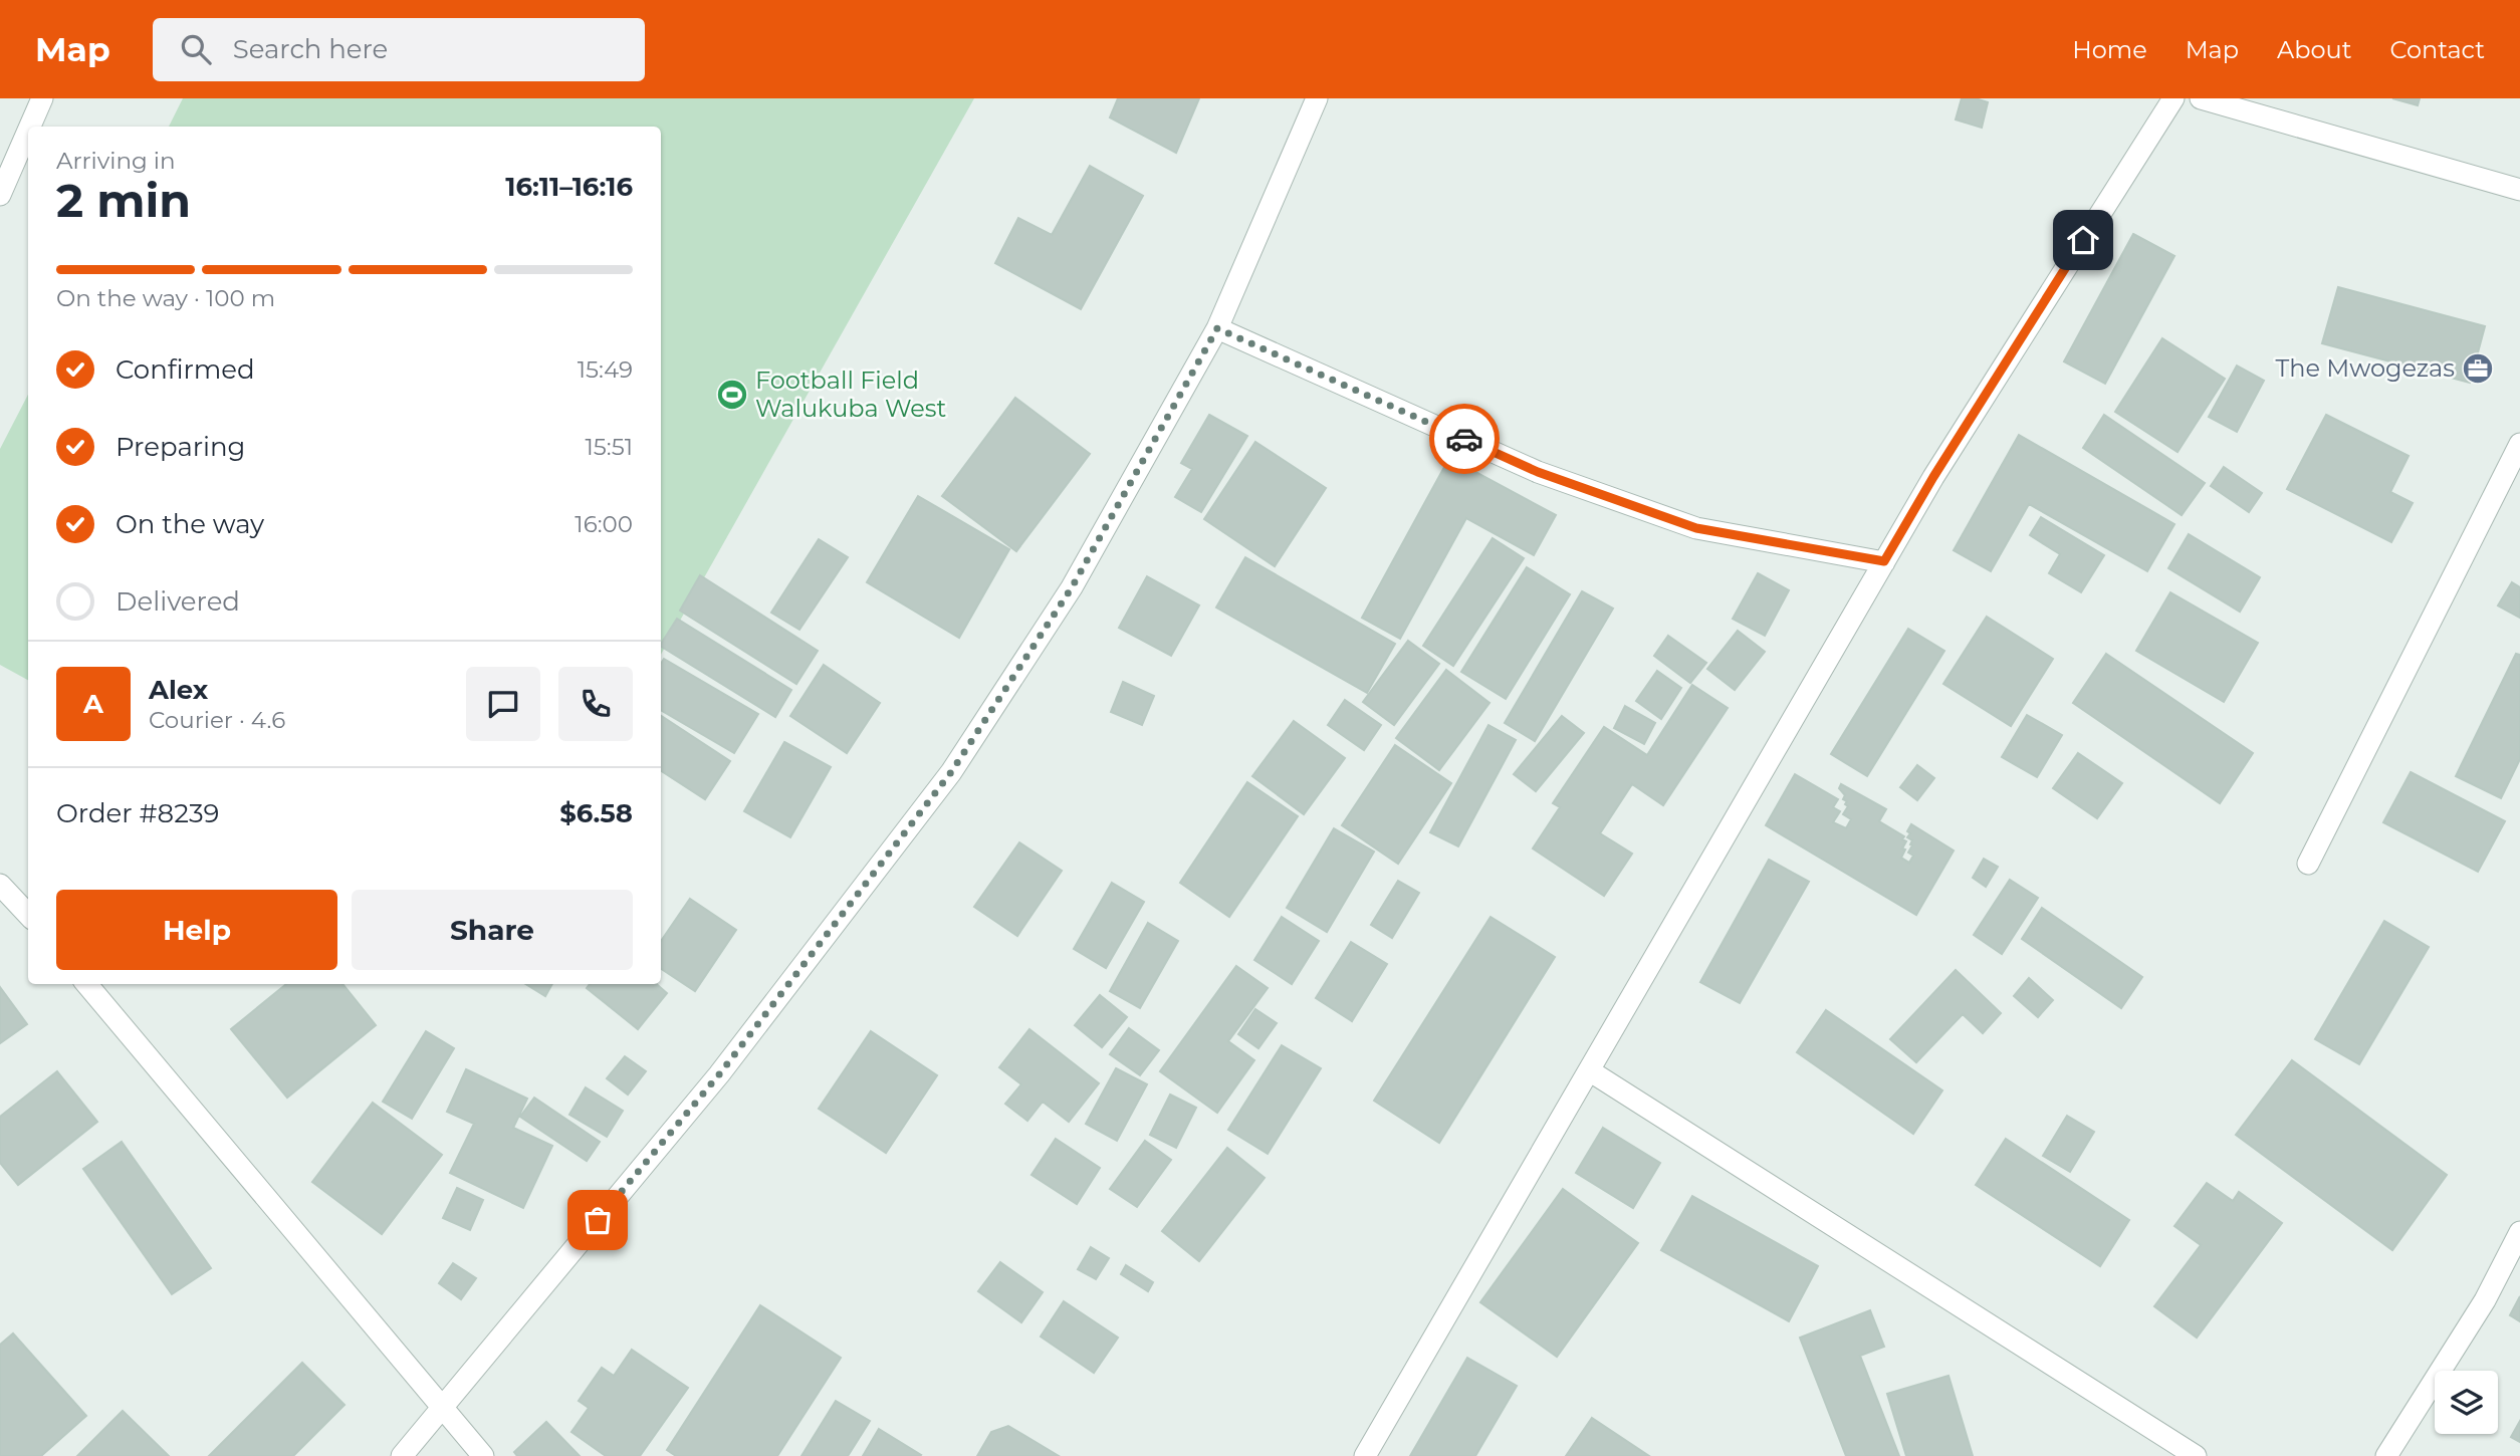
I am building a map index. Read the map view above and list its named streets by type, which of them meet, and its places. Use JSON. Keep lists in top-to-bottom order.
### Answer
{
  "places": {
    "office": ["The Mwogezas"],
    "sports": ["Football Field Walukuba West"]
  },
  "page": {
    "header": "Map",
    "search": "Search here",
    "nav": [
      "Home",
      "Map",
      "About",
      "Contact"
    ],
    "heading": ["2 min", "Arriving in", "16:11–16:16"],
    "panel": [
      "Alex",
      "Courier · 4.6",
      "Order #8239",
      "$6.58"
    ],
    "bar": "On the way · 100 m",
    "list": [
      ["Confirmed", "15:49"],
      ["Preparing", "15:51"],
      ["On the way", "16:00"],
      "Delivered"
    ],
    "round": "A",
    "buttons": ["Help", "Share"]
  }
}
